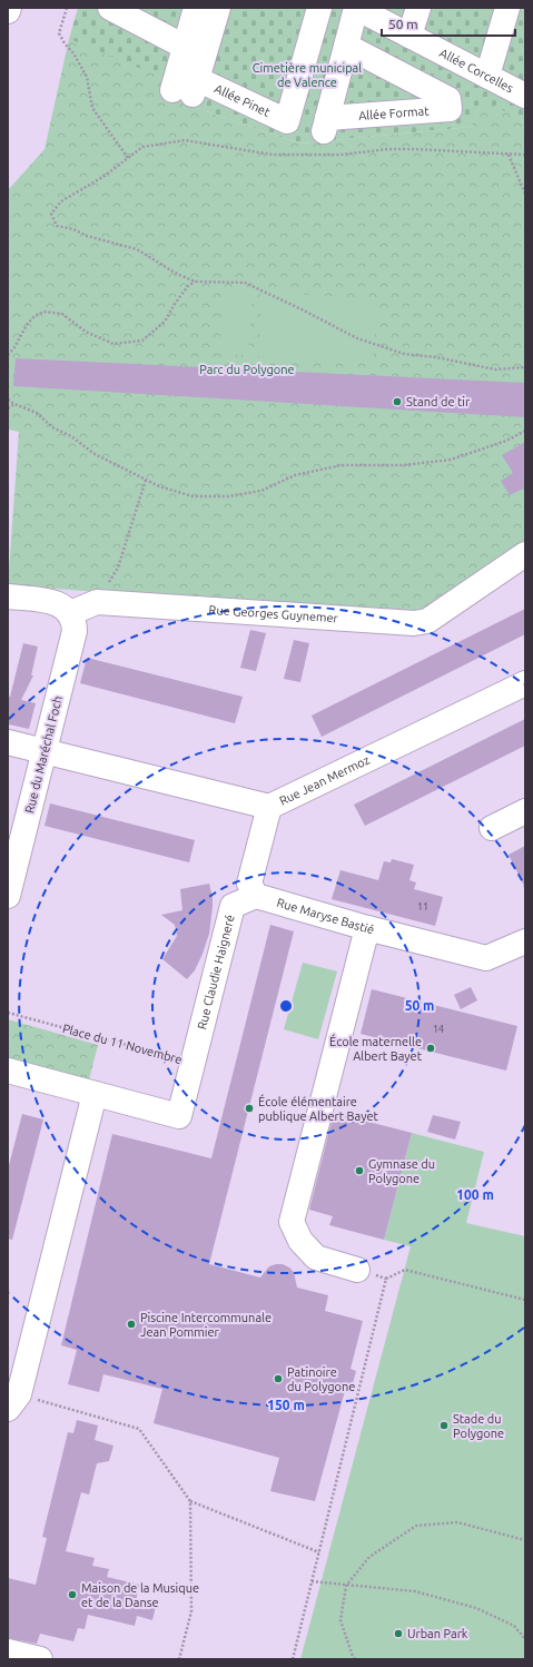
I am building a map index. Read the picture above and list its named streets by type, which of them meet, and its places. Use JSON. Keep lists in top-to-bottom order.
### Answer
{
  "streets": {
    "street": [
      "Allée Corcelles",
      "Allée Pinet",
      "Allée Format",
      "Rue Georges Guynemer",
      "Rue du Maréchal Foch",
      "Rue Jean Mermoz",
      "Rue Maryse Bastié",
      "Rue Claudie Haigneré",
      "Place du 11 Novembre"
    ]
  },
  "crossings": [
    ["Rue Georges Guynemer", "Rue du Maréchal Foch"],
    ["Rue du Maréchal Foch", "Rue Jean Mermoz"],
    ["Rue Maryse Bastié", "Rue Claudie Haigneré"],
    ["Rue Claudie Haigneré", "Place du 11 Novembre"]
  ],
  "parks": ["Cimetière municipal de Valence", "Parc du Polygone"],
  "places": [
    "Stand de tir",
    "École maternelle Albert Bayet",
    "École élémentaire publique Albert Bayet",
    "Gymnase du Polygone",
    "Piscine Intercommunale Jean Pommier",
    "Patinoire du Polygone",
    "Stade du Polygone",
    "Maison de la Musique et de la Danse",
    "Urban Park"
  ],
  "house_numbers": ["11", "14"],
  "scale_bar": "50 m",
  "rings": ["50 m", "100 m", "150 m"]
}
